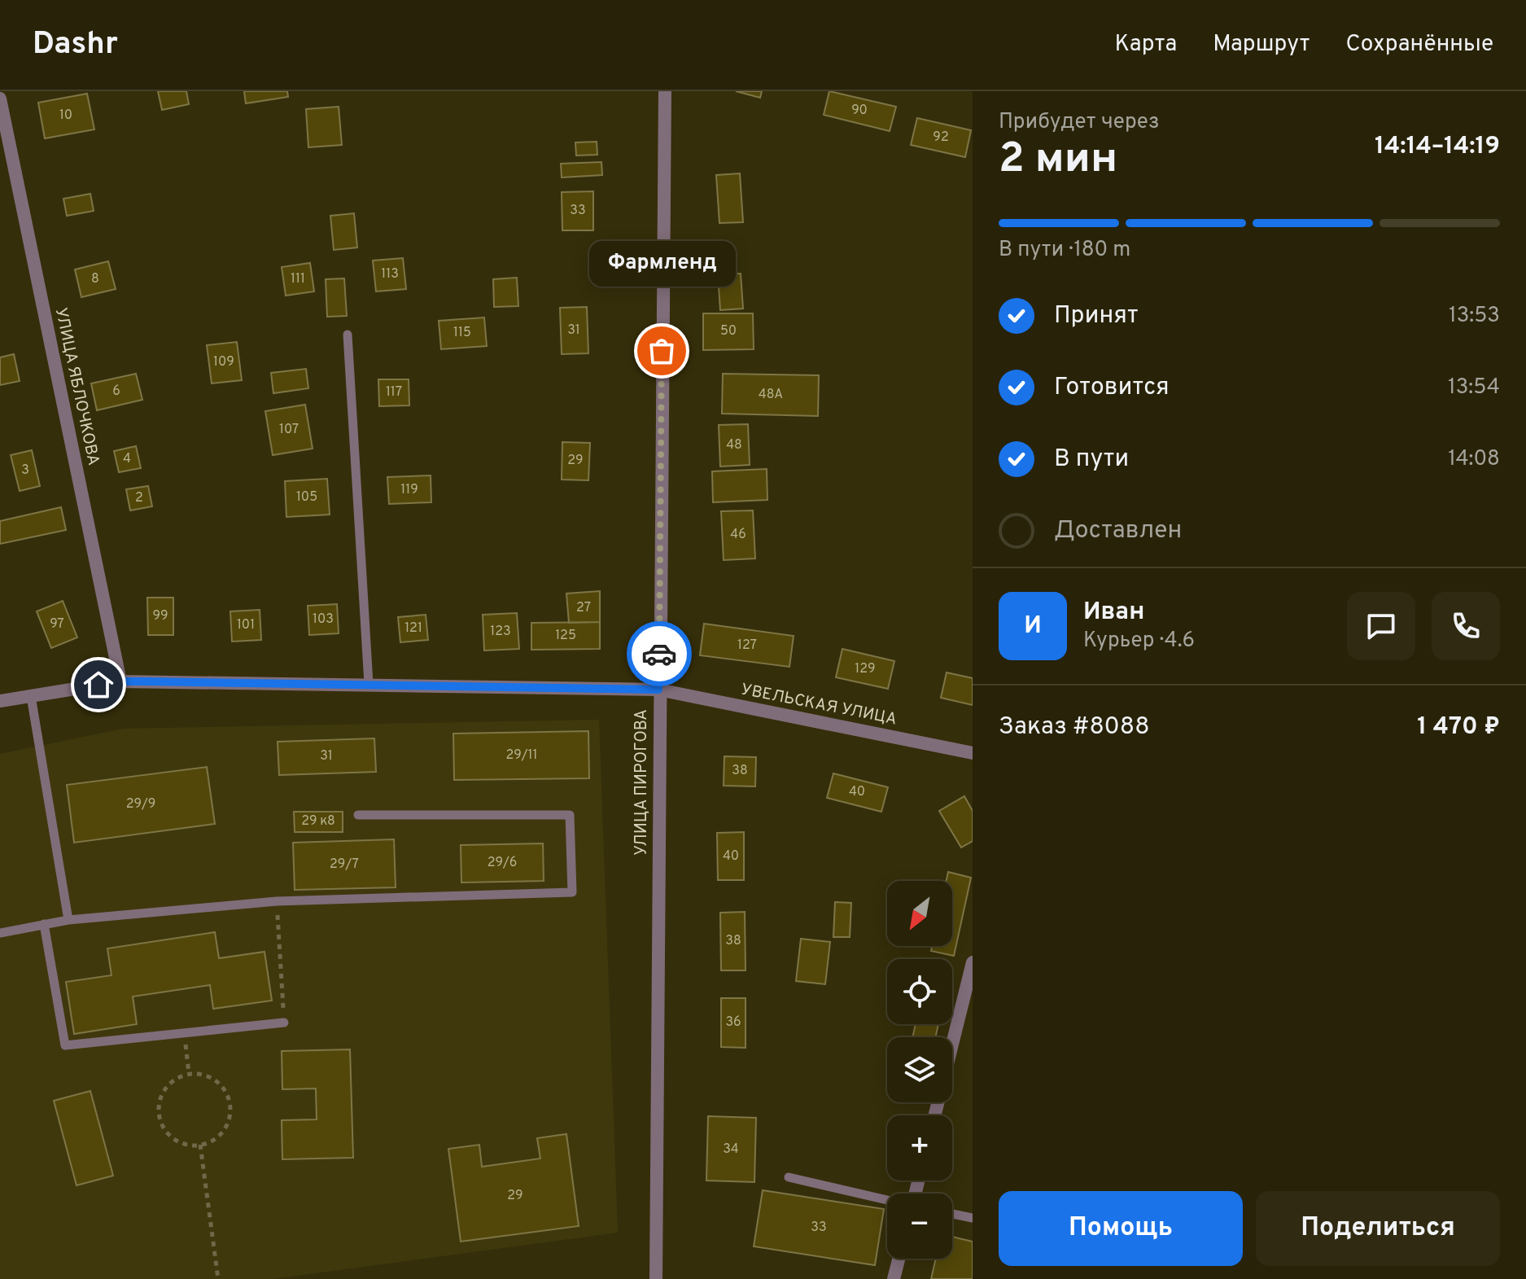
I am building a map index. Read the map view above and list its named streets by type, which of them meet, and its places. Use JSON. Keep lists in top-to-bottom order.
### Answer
{
  "streets": {
    "street": ["УЛИЦА ЯБЛОЧКОВА", "УВЕЛЬСКАЯ УЛИЦА", "УЛИЦА ПИРОГОВА"]
  },
  "crossings": [
    ["УЛИЦА ЯБЛОЧКОВА", "УВЕЛЬСКАЯ УЛИЦА"],
    ["УВЕЛЬСКАЯ УЛИЦА", "УЛИЦА ПИРОГОВА"]
  ],
  "places": ["Фармленд"],
  "house_numbers": [
    "90",
    "10",
    "92",
    "33",
    "113",
    "8",
    "111",
    "31",
    "50",
    "115",
    "109",
    "6",
    "117",
    "48А",
    "107",
    "48",
    "4",
    "29",
    "3",
    "119",
    "105",
    "2",
    "46",
    "27",
    "99",
    "103",
    "97",
    "101",
    "121",
    "123",
    "125",
    "127",
    "129",
    "29/11",
    "31",
    "38",
    "40",
    "29/9",
    "29 к8",
    "40",
    "29/6",
    "29/7",
    "38",
    "36",
    "34",
    "29",
    "33"
  ],
  "north": "bottom left",
  "page": {
    "header": "Dashr",
    "nav": ["Карта", "Маршрут", "Сохранённые"],
    "heading": ["2 мин", "Прибудет через", "14:14–14:19"],
    "panel": [
      "Иван",
      "Курьер · 4.6",
      "Заказ #8088",
      "1 470 ₽"
    ],
    "bar": "В пути · 180 m",
    "bubble": "Фармленд",
    "list": [
      ["Принят", "13:53"],
      ["Готовится", "13:54"],
      ["В пути", "14:08"],
      "Доставлен"
    ],
    "round": "И",
    "map_buttons": ["+", "−"],
    "buttons": ["Помощь", "Поделиться"]
  }
}
